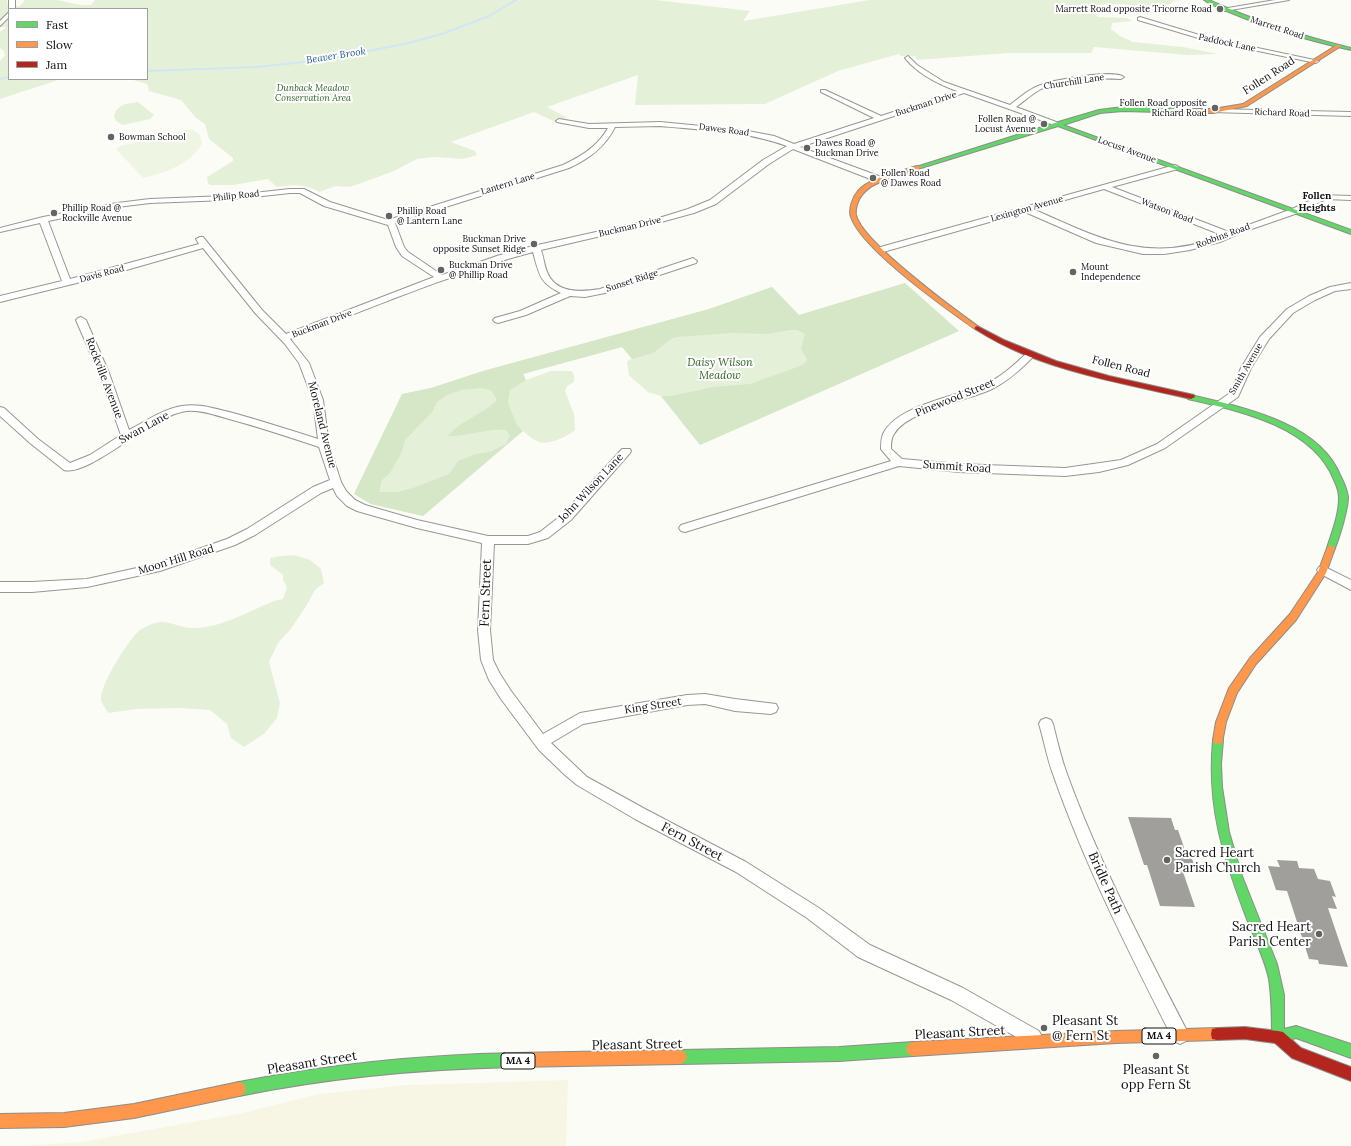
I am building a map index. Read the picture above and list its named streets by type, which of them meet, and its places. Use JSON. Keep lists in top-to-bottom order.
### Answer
{
  "streets": {
    "street": [
      "Marrett Road",
      "Paddock Lane",
      "Follen Road",
      "Churchill Lane",
      "Buckman Drive",
      "Richard Road",
      "Dawes Road",
      "Locust Avenue",
      "Lantern Lane",
      "Philip Road",
      "Lexington Avenue",
      "Watson Road",
      "Robbins Road",
      "Davis Road",
      "Sunset Ridge",
      "Smith Avenue",
      "Rockville Avenue",
      "Pinewood Street",
      "Moreland Avenue",
      "Swan Lane",
      "Summit Road",
      "John Wilson Lane",
      "Moon Hill Road",
      "Fern Street",
      "King Street",
      "Bridle Path",
      "Pleasant Street",
      "MA 4"
    ]
  },
  "crossings": [
    ["Marrett Road", "Follen Road"],
    ["Paddock Lane", "Follen Road"],
    ["Follen Road", "Richard Road"],
    ["Follen Road", "Dawes Road"],
    ["Follen Road", "Locust Avenue"],
    ["Follen Road", "Lexington Avenue"],
    ["Follen Road", "Smith Avenue"],
    ["Follen Road", "Pinewood Street"],
    ["Follen Road", "Summit Road"],
    ["Follen Road", "Pleasant Street"],
    ["Churchill Lane", "Locust Avenue"],
    ["Buckman Drive", "Dawes Road"],
    ["Buckman Drive", "Locust Avenue"],
    ["Buckman Drive", "Sunset Ridge"],
    ["Buckman Drive", "Moreland Avenue"],
    ["Dawes Road", "Lantern Lane"],
    ["Locust Avenue", "Lexington Avenue"],
    ["Locust Avenue", "Robbins Road"],
    ["Lantern Lane", "Philip Road"],
    ["Lexington Avenue", "Watson Road"],
    ["Lexington Avenue", "Robbins Road"],
    ["Watson Road", "Robbins Road"],
    ["Davis Road", "Moreland Avenue"],
    ["Smith Avenue", "Summit Road"],
    ["Rockville Avenue", "Swan Lane"],
    ["Pinewood Street", "Summit Road"],
    ["Moreland Avenue", "Swan Lane"],
    ["Moreland Avenue", "John Wilson Lane"],
    ["Moreland Avenue", "Moon Hill Road"],
    ["Moreland Avenue", "Fern Street"],
    ["John Wilson Lane", "Fern Street"],
    ["Fern Street", "King Street"],
    ["Fern Street", "Pleasant Street"],
    ["Bridle Path", "Pleasant Street"]
  ],
  "districts": ["Follen Heights"],
  "water": ["Beaver Brook"],
  "parks": ["Dunback Meadow Conservation Area", "Daisy Wilson Meadow"],
  "places": [
    "Marrett Road opposite Tricorne Road",
    "Follen Road opposite Richard Road",
    "Follen Road @ Locust Avenue",
    "Bowman School",
    "Dawes Road @ Buckman Drive",
    "Follen Road @ Dawes Road",
    "Phillip Road @ Rockville Avenue",
    "Phillip Road @ Lantern Lane",
    "Buckman Drive opposite Sunset Ridge",
    "Buckman Drive @ Phillip Road",
    "Mount Independence",
    "Sacred Heart Parish Church",
    "Sacred Heart Parish Center",
    "Pleasant St @ Fern St",
    "Pleasant St opp Fern St"
  ],
  "legend": ["Fast", "Slow", "Jam"]
}
